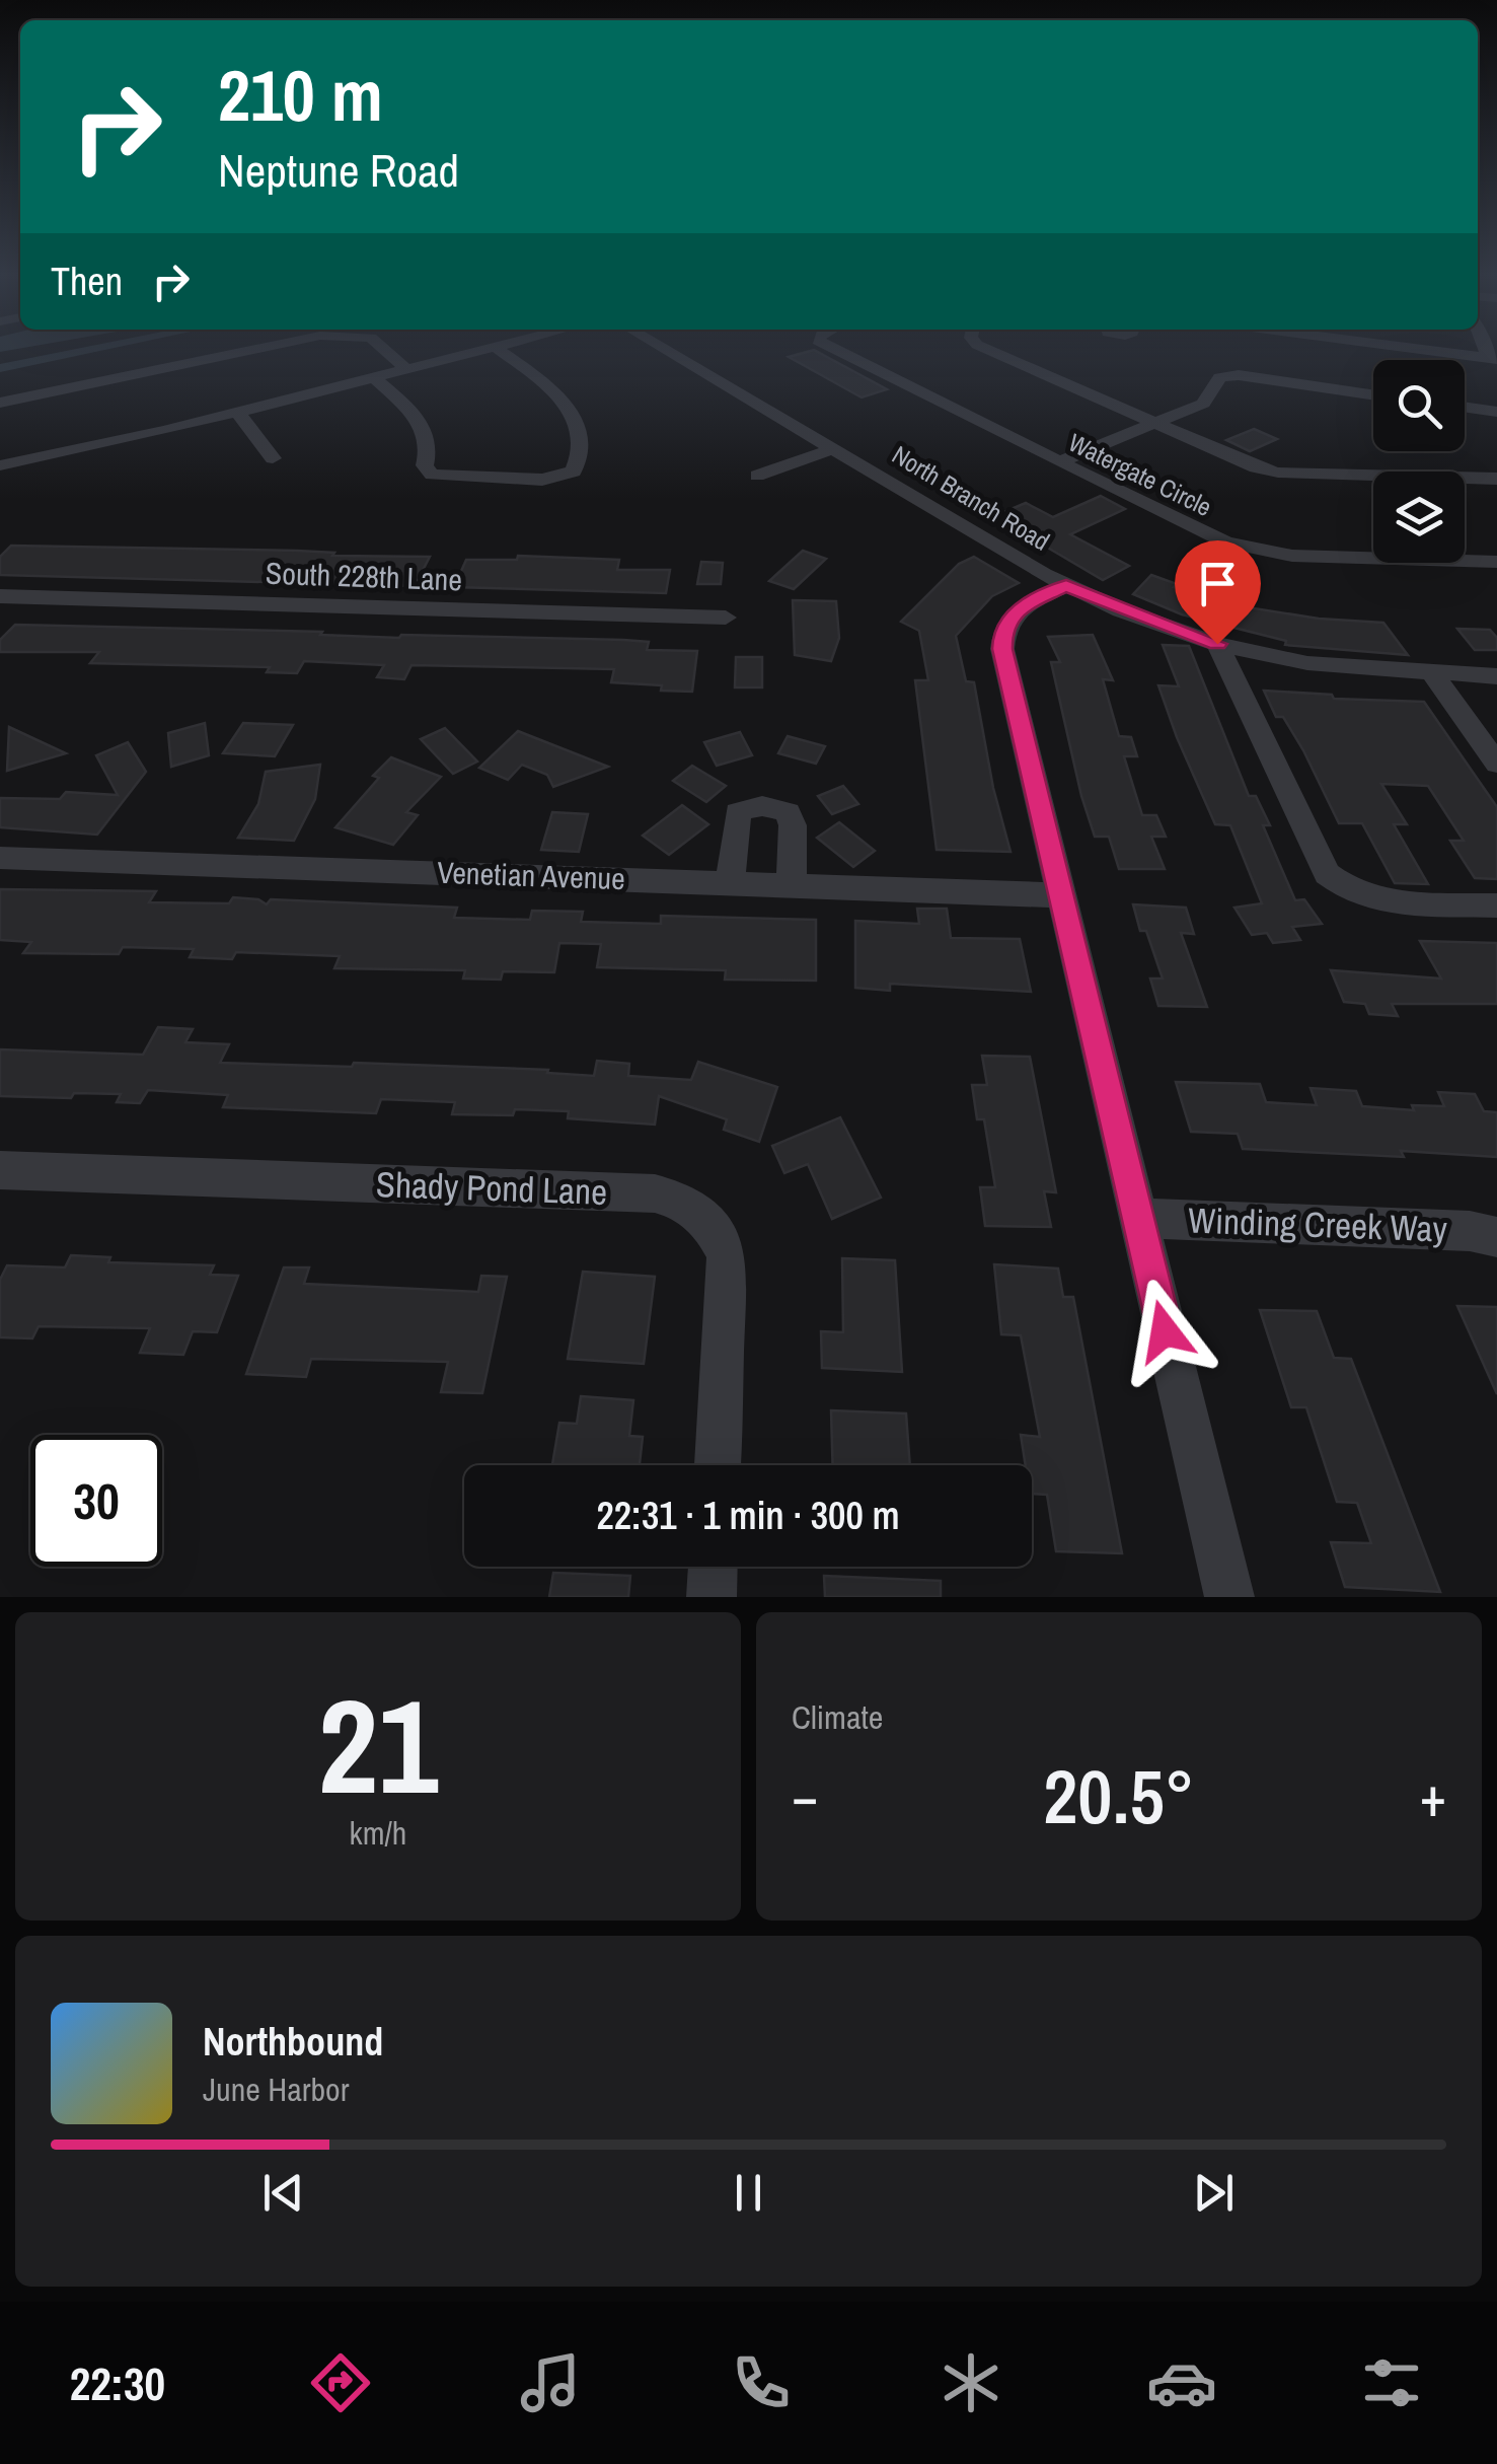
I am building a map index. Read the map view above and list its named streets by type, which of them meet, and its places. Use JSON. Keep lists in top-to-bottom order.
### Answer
{
  "streets": {
    "street": [
      "Watergate Circle",
      "North Branch Road",
      "South 228th Lane",
      "Venetian Avenue",
      "Shady Pond Lane",
      "Winding Creek Way"
    ]
  },
  "page": {
    "turn": ["210 m", "Neptune Road"],
    "then": "Then",
    "limit": "30",
    "trip": "22:31 · 1 min · 300 m",
    "tile": [
      ["21", "km/h"],
      "Climate"
    ],
    "heat": ["−", "20.5°", "+"],
    "song": ["Northbound", "June Harbor"],
    "tabs": "22:30"
  }
}
